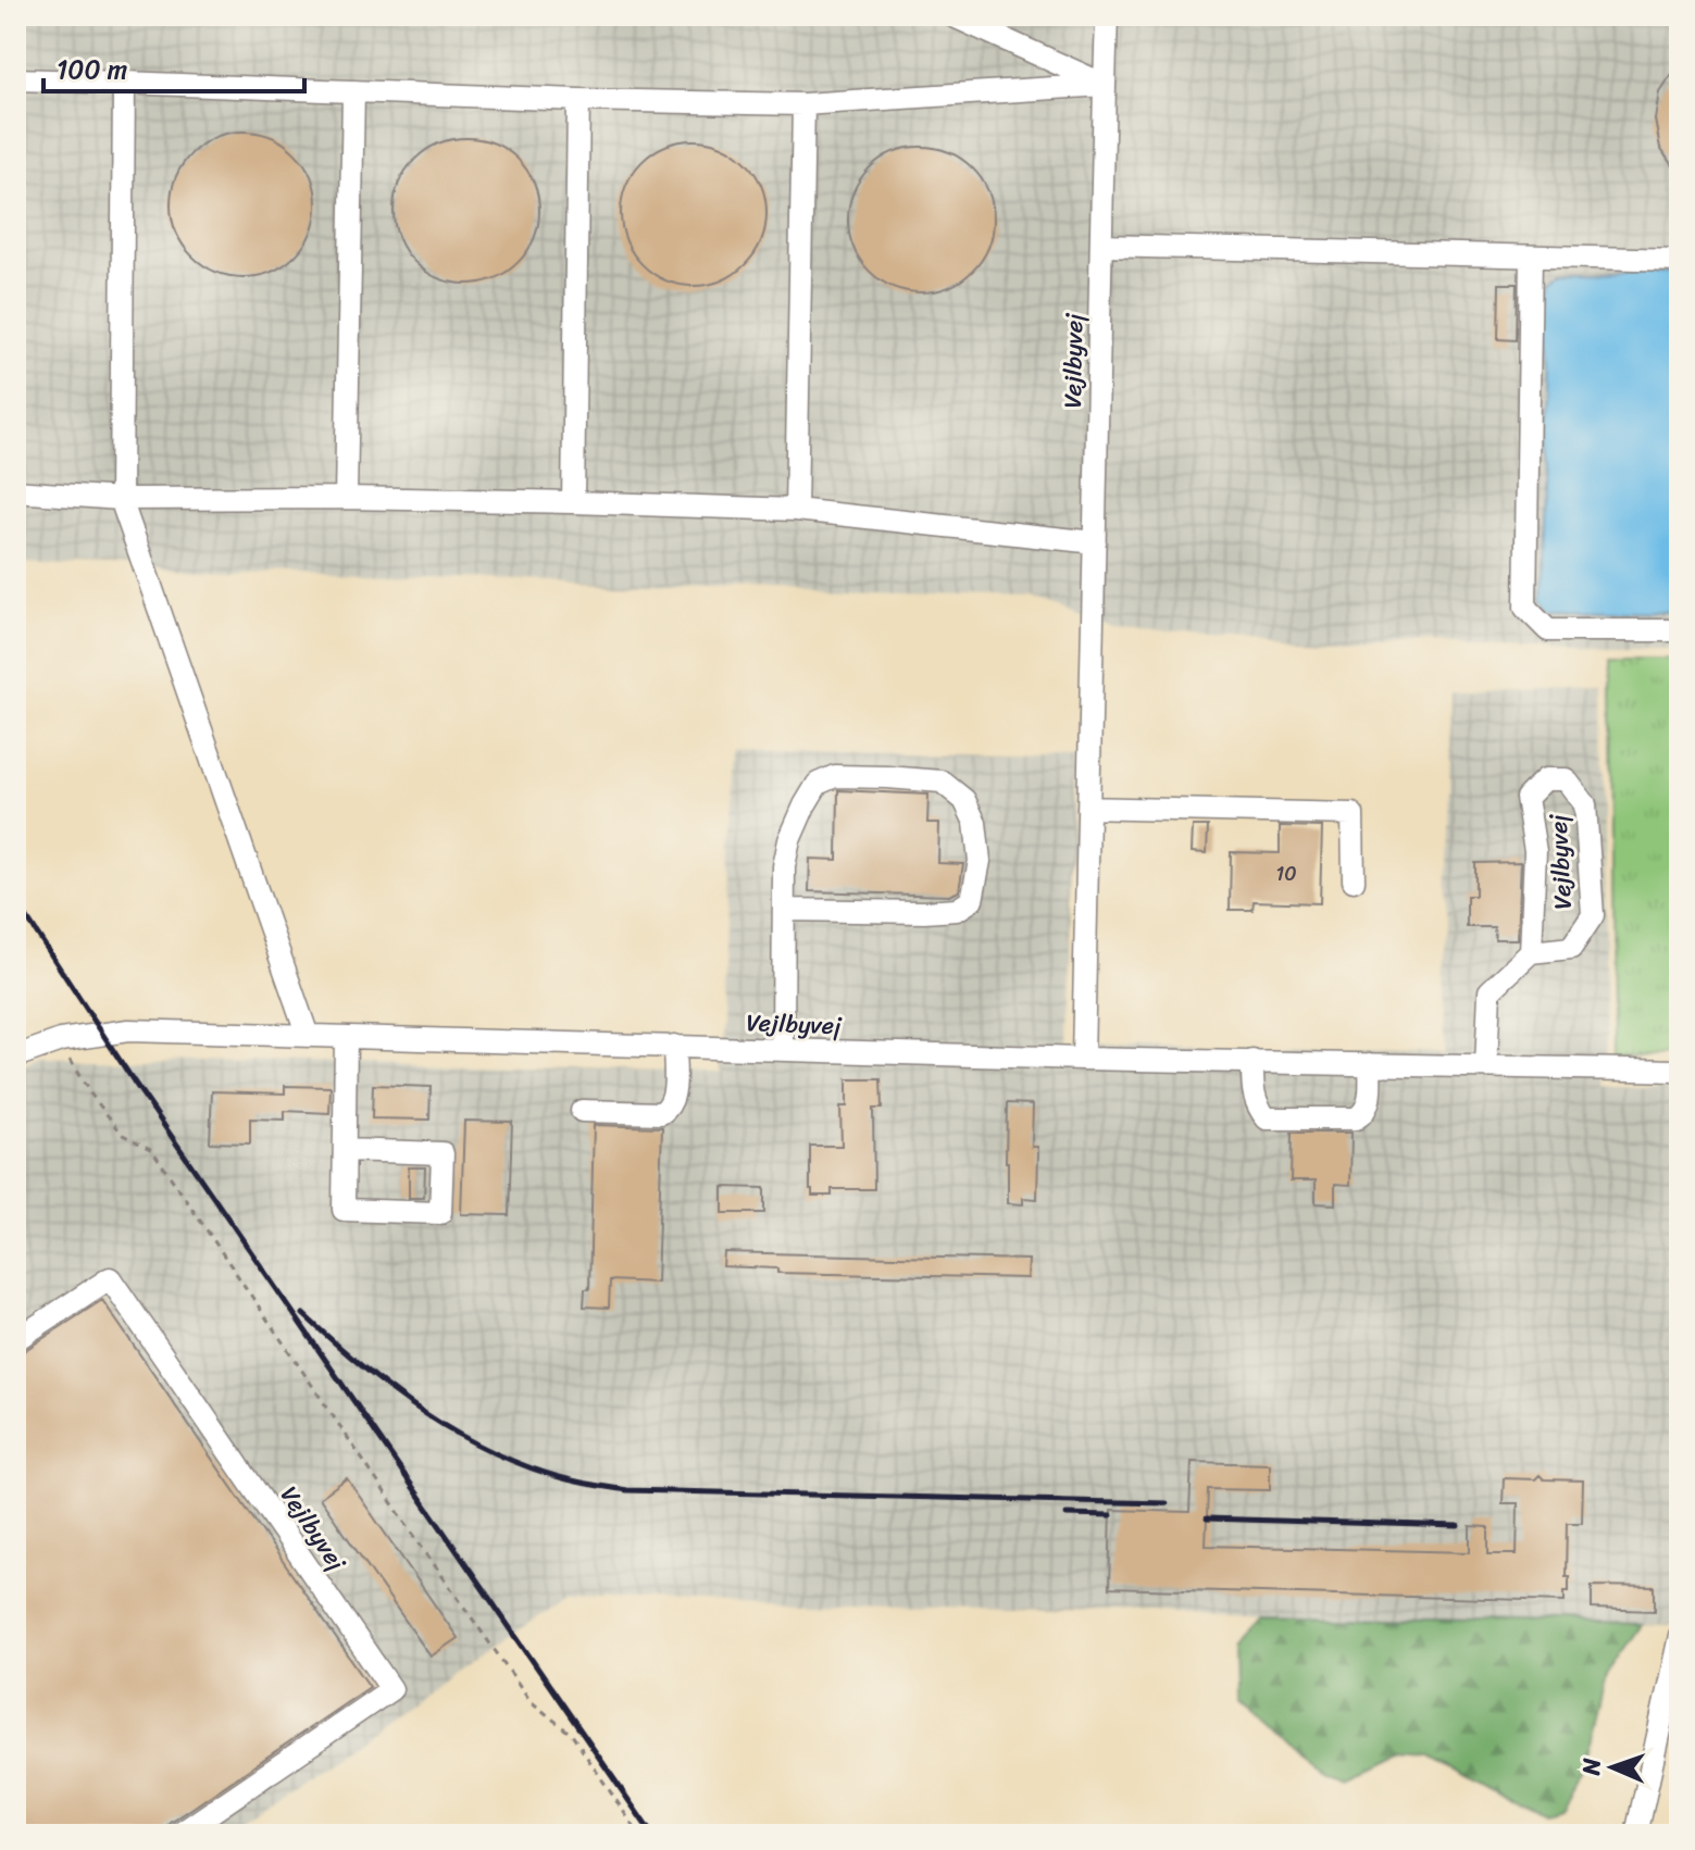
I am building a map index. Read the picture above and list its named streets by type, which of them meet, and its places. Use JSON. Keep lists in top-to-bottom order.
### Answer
{
  "streets": {
    "street": ["Vejlbyvej"]
  },
  "house_numbers": ["10"],
  "scale_bar": "100 m",
  "north": "left"
}
